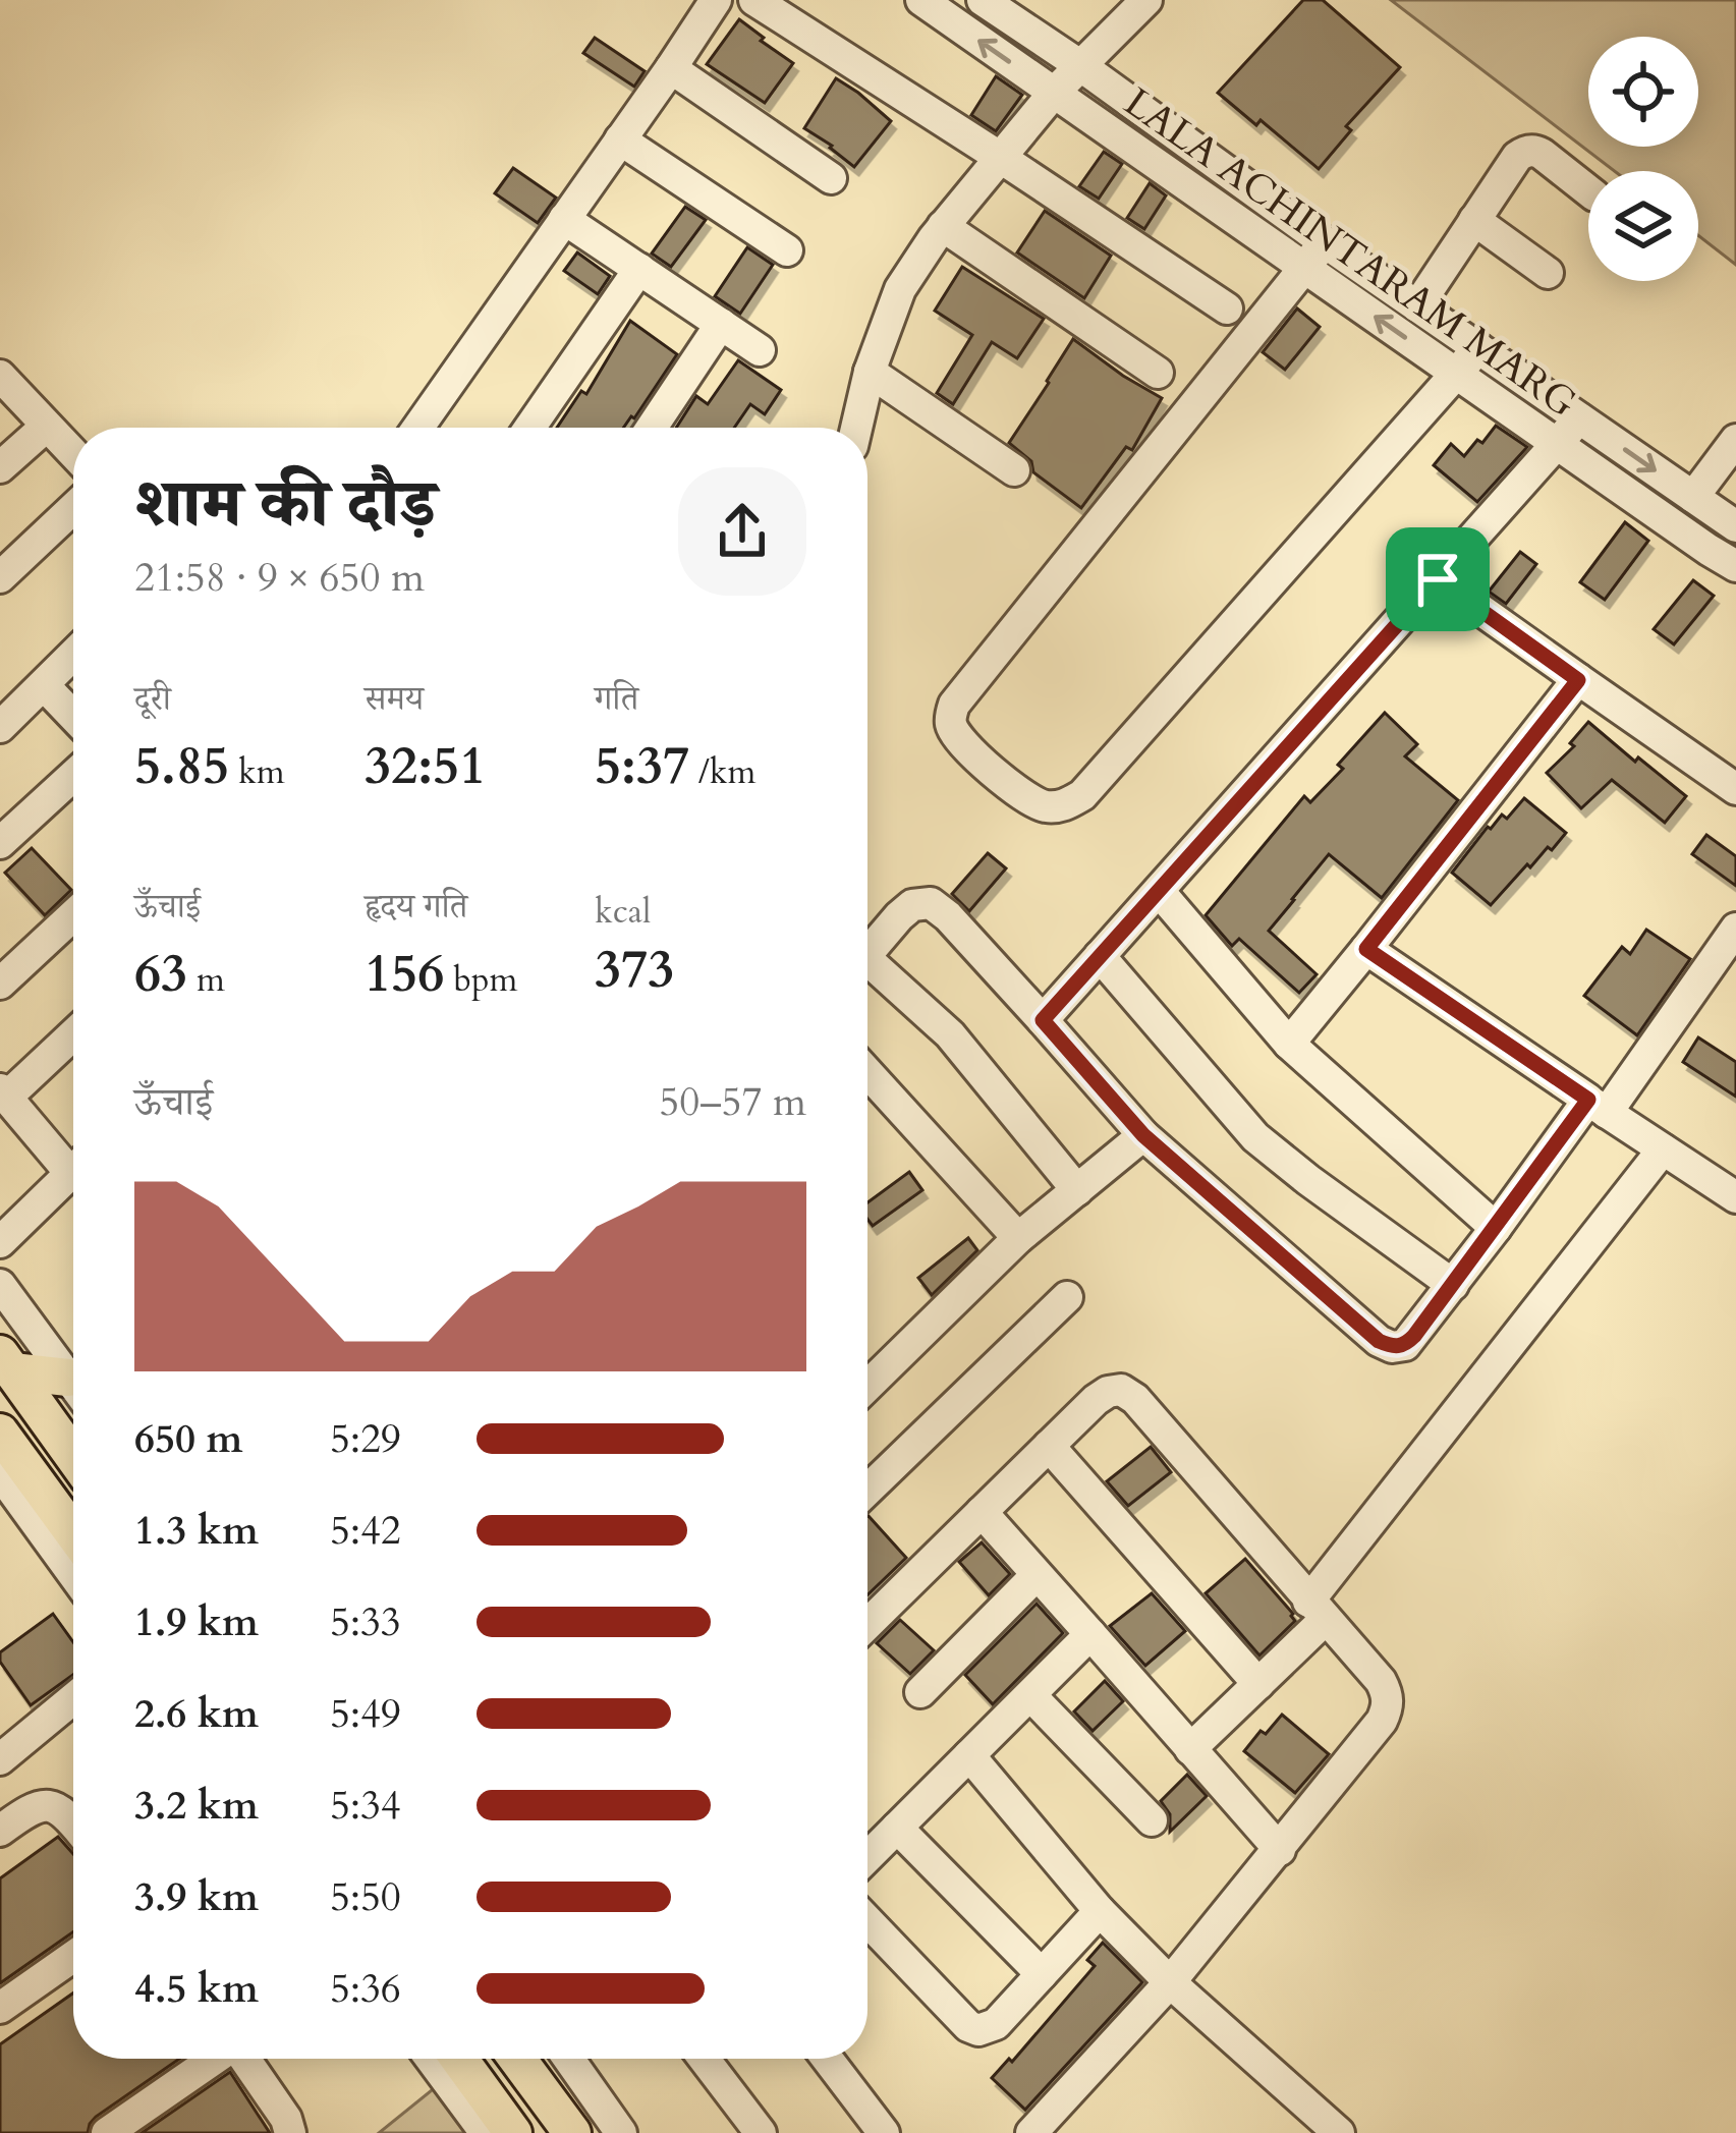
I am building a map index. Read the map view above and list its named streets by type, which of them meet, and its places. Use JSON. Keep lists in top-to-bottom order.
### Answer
{
  "streets": {
    "street": ["LALA ACHINTARAM MARG"]
  },
  "page": {
    "heading": ["शाम की दौड़", "21:58 · 9 × 650 m"],
    "stats": [
      ["दूरी", "5.85 km"],
      ["समय", "32:51"],
      ["गति", "5:37 /km"],
      ["ऊँचाई", "63 m"],
      ["हृदय गति", "156 bpm"],
      ["kcal", "373"]
    ],
    "chart": ["ऊँचाई", "50–57 m"],
    "list": [
      {
        "name": "650 m",
        "note": "5:29"
      },
      {
        "name": "1.3 km",
        "note": "5:42"
      },
      {
        "name": "1.9 km",
        "note": "5:33"
      },
      {
        "name": "2.6 km",
        "note": "5:49"
      },
      {
        "name": "3.2 km",
        "note": "5:34"
      },
      {
        "name": "3.9 km",
        "note": "5:50"
      },
      {
        "name": "4.5 km",
        "note": "5:36"
      }
    ]
  }
}
